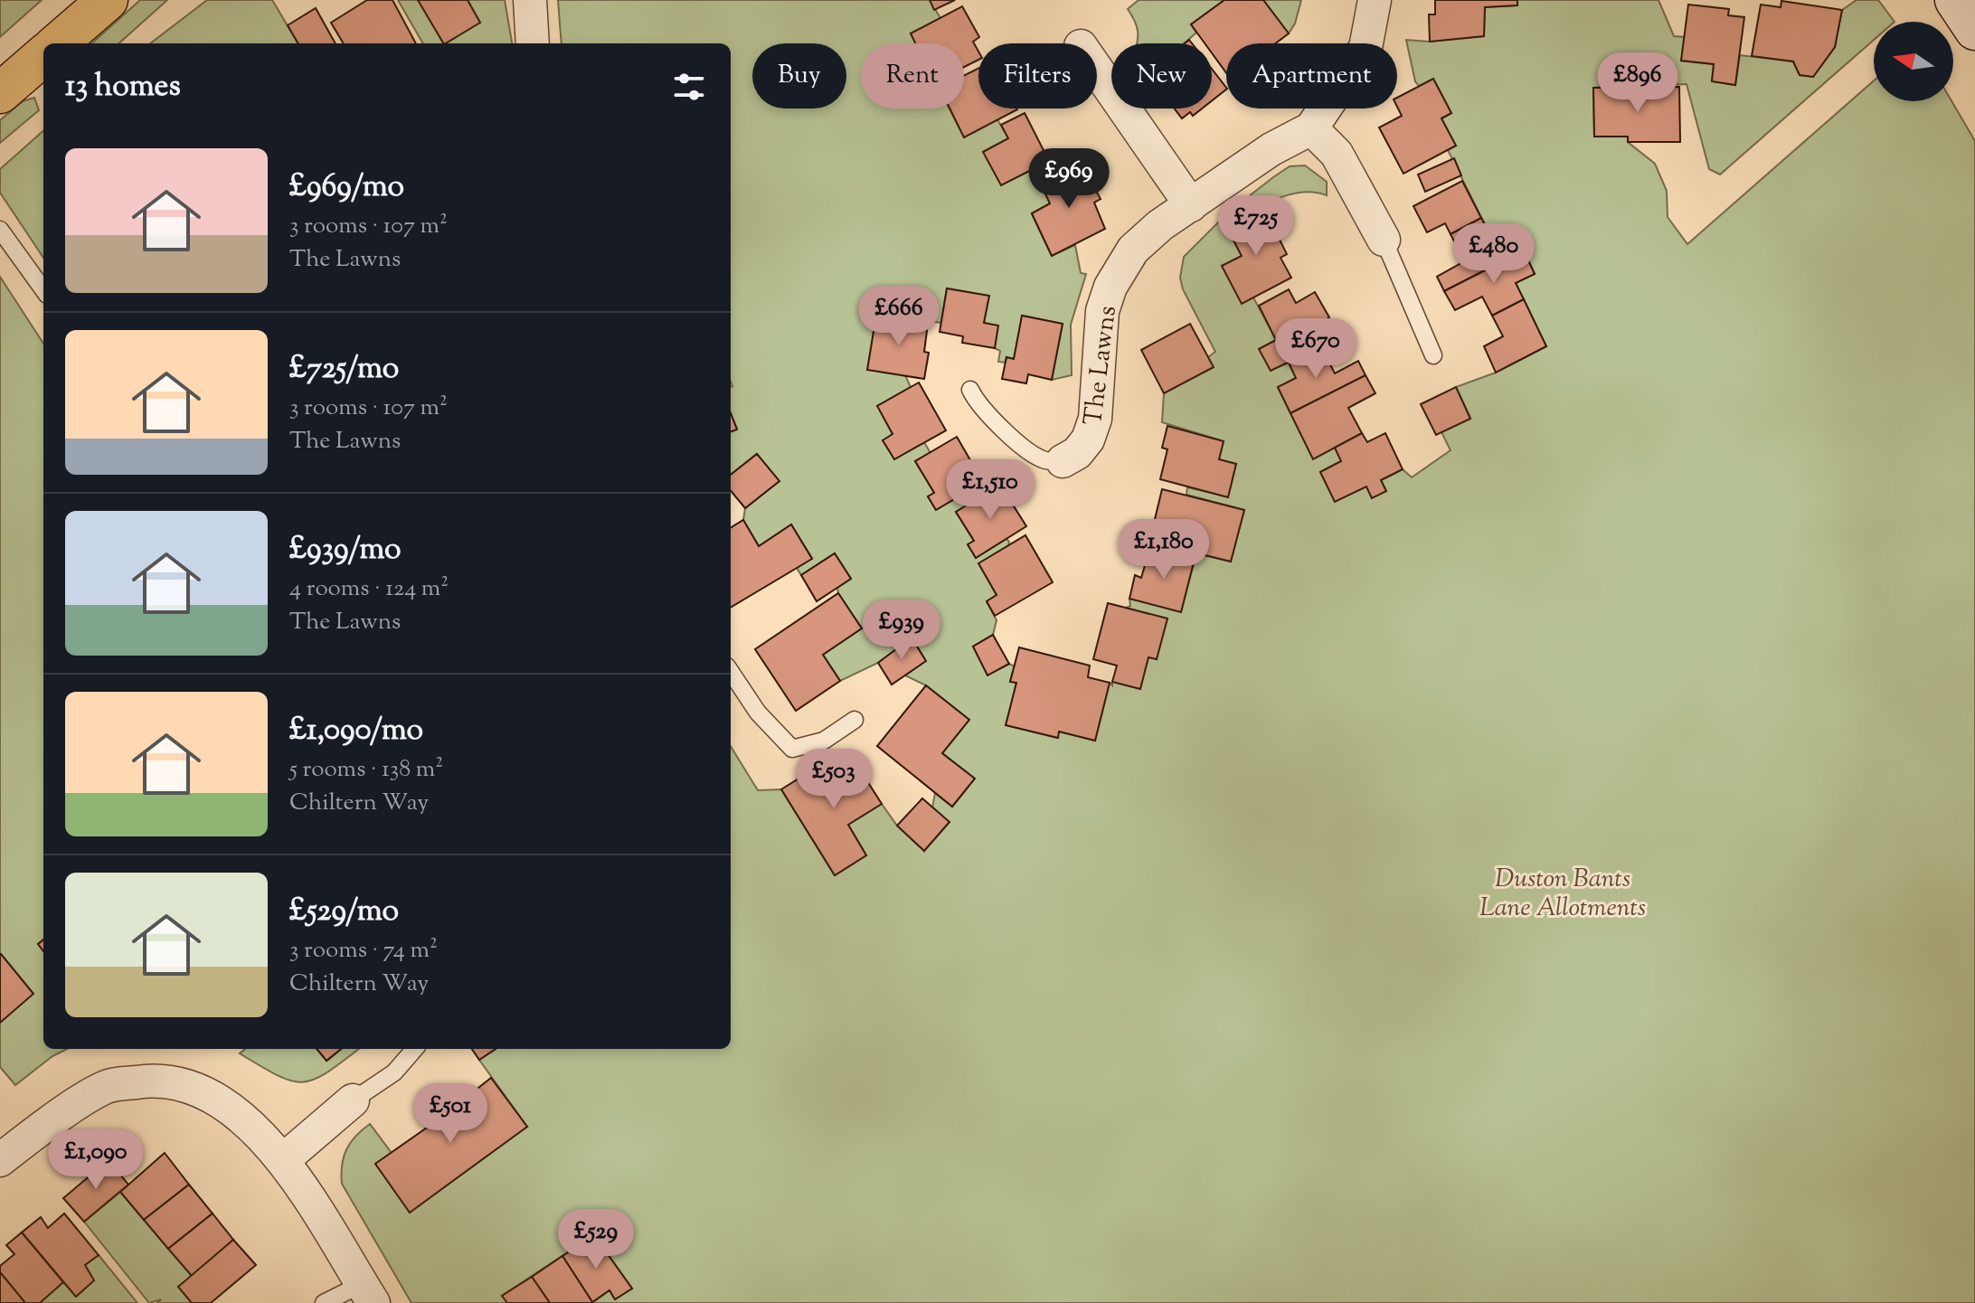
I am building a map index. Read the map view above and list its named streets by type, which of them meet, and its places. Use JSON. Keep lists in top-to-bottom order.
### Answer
{
  "streets": {
    "street": ["The Lawns"]
  },
  "parks": ["Duston Bants Lane Allotments"],
  "north": "left",
  "page": {
    "chip": [
      "Buy",
      "Rent",
      "Filters",
      "New",
      "Apartment"
    ],
    "heading": "13 homes",
    "price": [
      "£896",
      "£969",
      "£725",
      "£480",
      "£666",
      "£670",
      "£1,510",
      "£1,180",
      "£939",
      "£503",
      "£501",
      "£1,090",
      "£529"
    ],
    "list": [
      {
        "name": "£969/mo",
        "note": "3 rooms · 107 m² · The Lawns"
      },
      {
        "name": "£725/mo",
        "note": "3 rooms · 107 m² · The Lawns"
      },
      {
        "name": "£939/mo",
        "note": "4 rooms · 124 m² · The Lawns"
      },
      {
        "name": "£1,090/mo",
        "note": "5 rooms · 138 m² · Chiltern Way"
      },
      {
        "name": "£529/mo",
        "note": "3 rooms · 74 m² · Chiltern Way"
      }
    ]
  }
}
